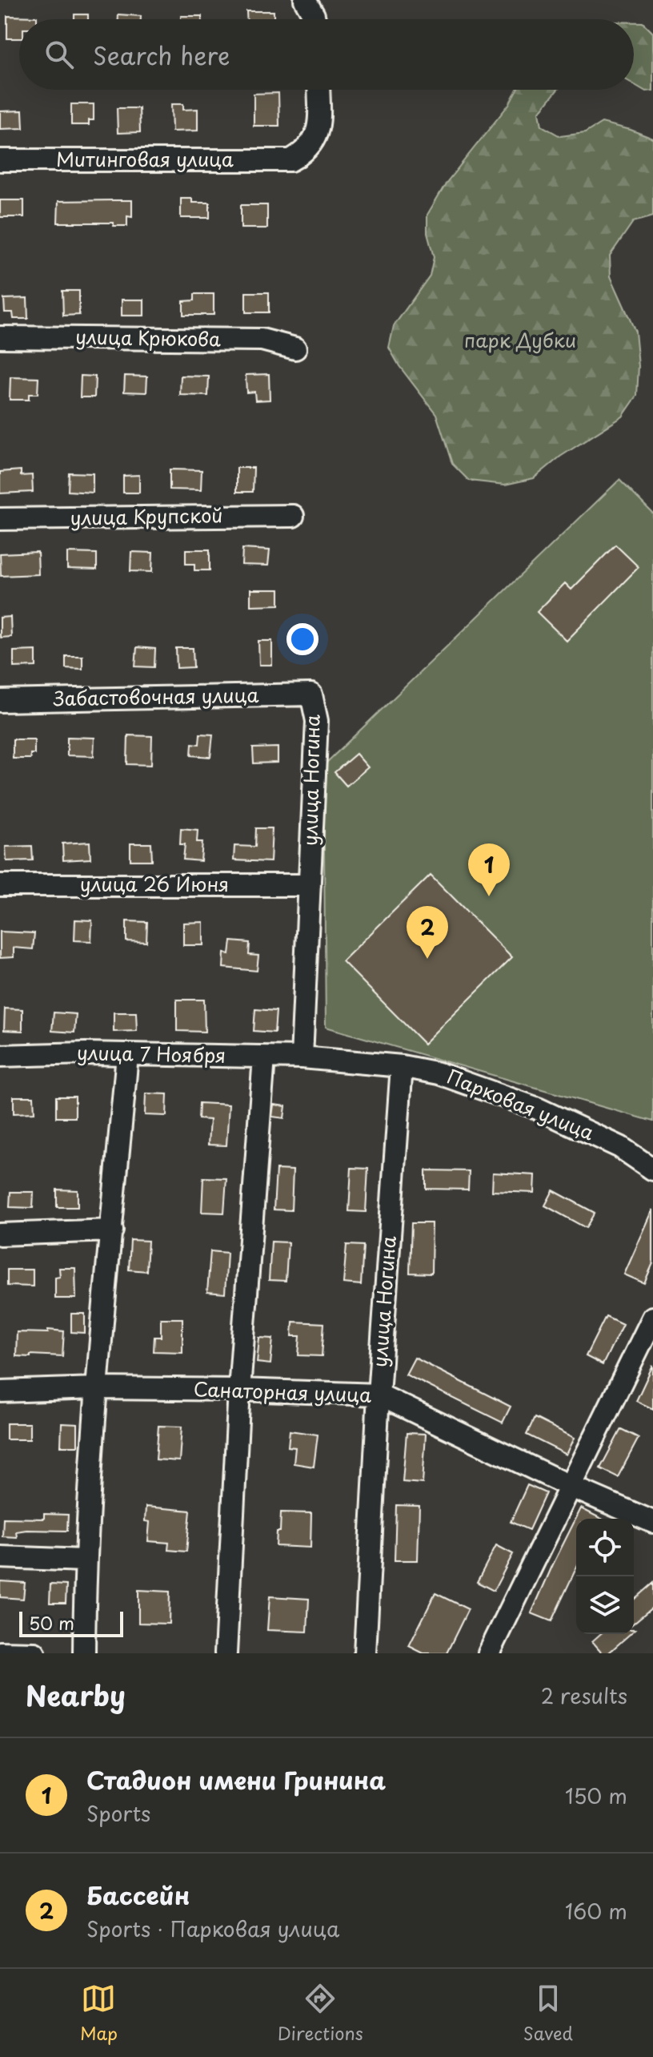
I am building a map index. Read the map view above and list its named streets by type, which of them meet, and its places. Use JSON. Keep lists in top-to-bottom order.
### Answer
{
  "streets": {
    "street": [
      "Митинговая улица",
      "улица Крюкова",
      "улица Крупской",
      "Забастовочная улица",
      "улица Ногина",
      "улица 26 Июня",
      "улица 7 Ноября",
      "Парковая улица",
      "Санаторная улица"
    ]
  },
  "crossings": [
    ["Забастовочная улица", "улица Ногина"],
    ["улица Ногина", "улица 26 Июня"],
    ["улица Ногина", "улица 7 Ноября"],
    ["улица Ногина", "Парковая улица"],
    ["улица Ногина", "Санаторная улица"],
    ["улица 7 Ноября", "Парковая улица"]
  ],
  "parks": ["парк Дубки"],
  "scale_bar": "50 m",
  "page": {
    "search": "Search here",
    "pins": ["1", "2"],
    "scale": "50 m",
    "heading": ["Nearby", "2 results"],
    "list": [
      {
        "mark": "1",
        "name": "Стадион имени Гринина",
        "note": "Sports",
        "value": "150 m"
      },
      {
        "mark": "2",
        "name": "Бассейн",
        "note": "Sports · Парковая улица",
        "value": "160 m"
      }
    ],
    "nav": ["Map", "Directions", "Saved"]
  }
}
